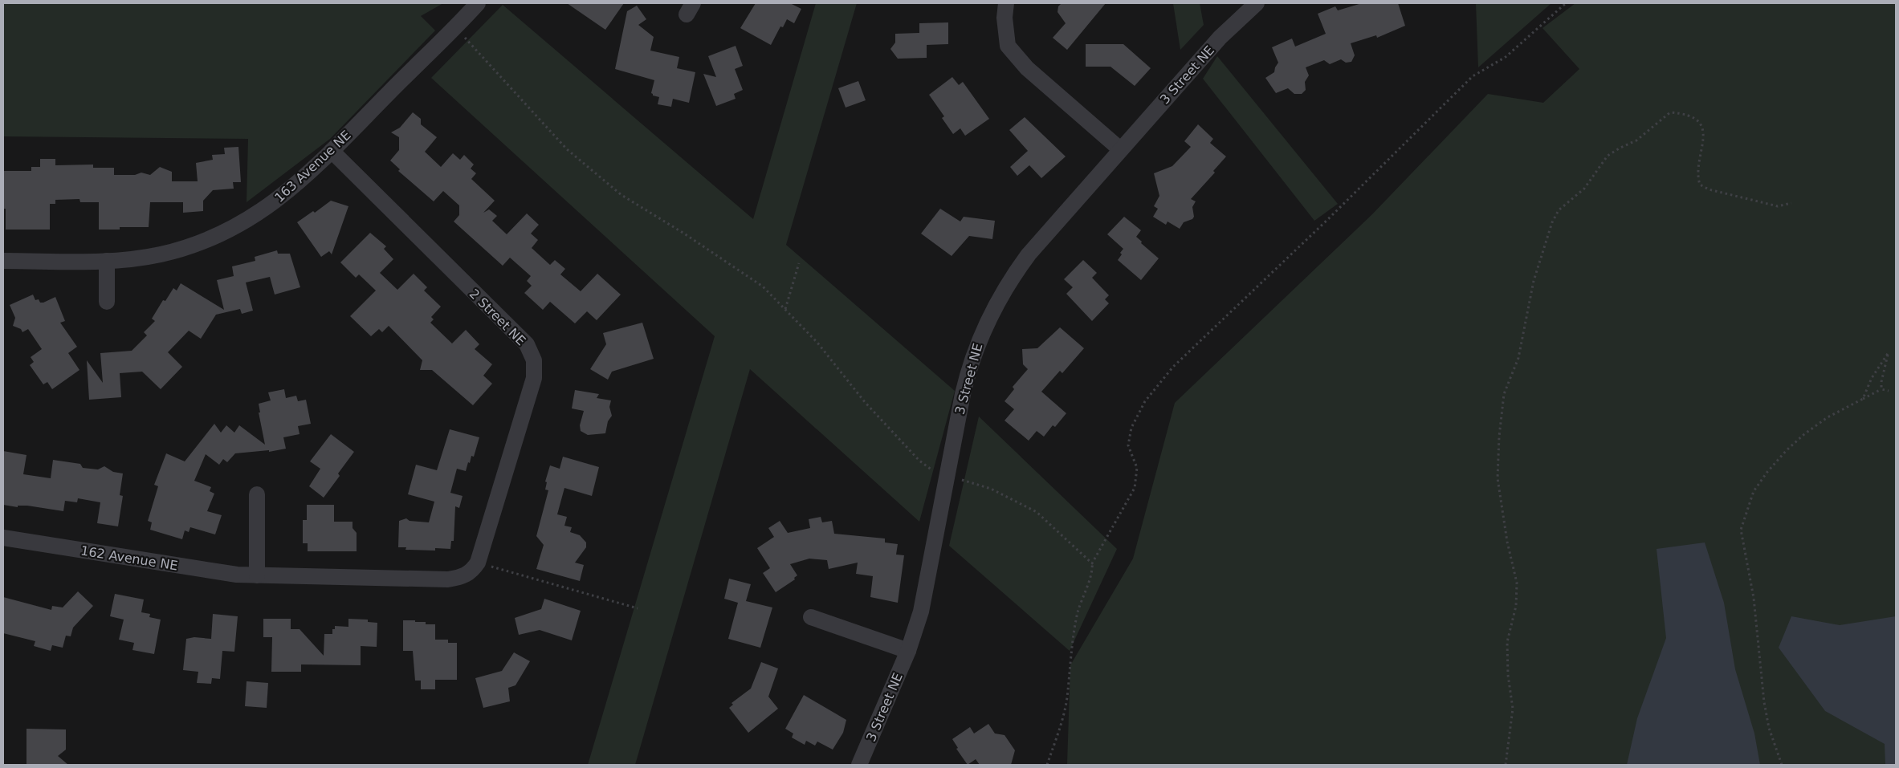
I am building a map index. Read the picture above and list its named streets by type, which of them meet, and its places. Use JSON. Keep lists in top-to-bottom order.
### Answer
{
  "streets": {
    "street": [
      "3 Street NE",
      "163 Avenue NE",
      "2 Street NE",
      "162 Avenue NE"
    ]
  },
  "crossings": [
    ["163 Avenue NE", "2 Street NE"],
    ["2 Street NE", "162 Avenue NE"]
  ]
}
